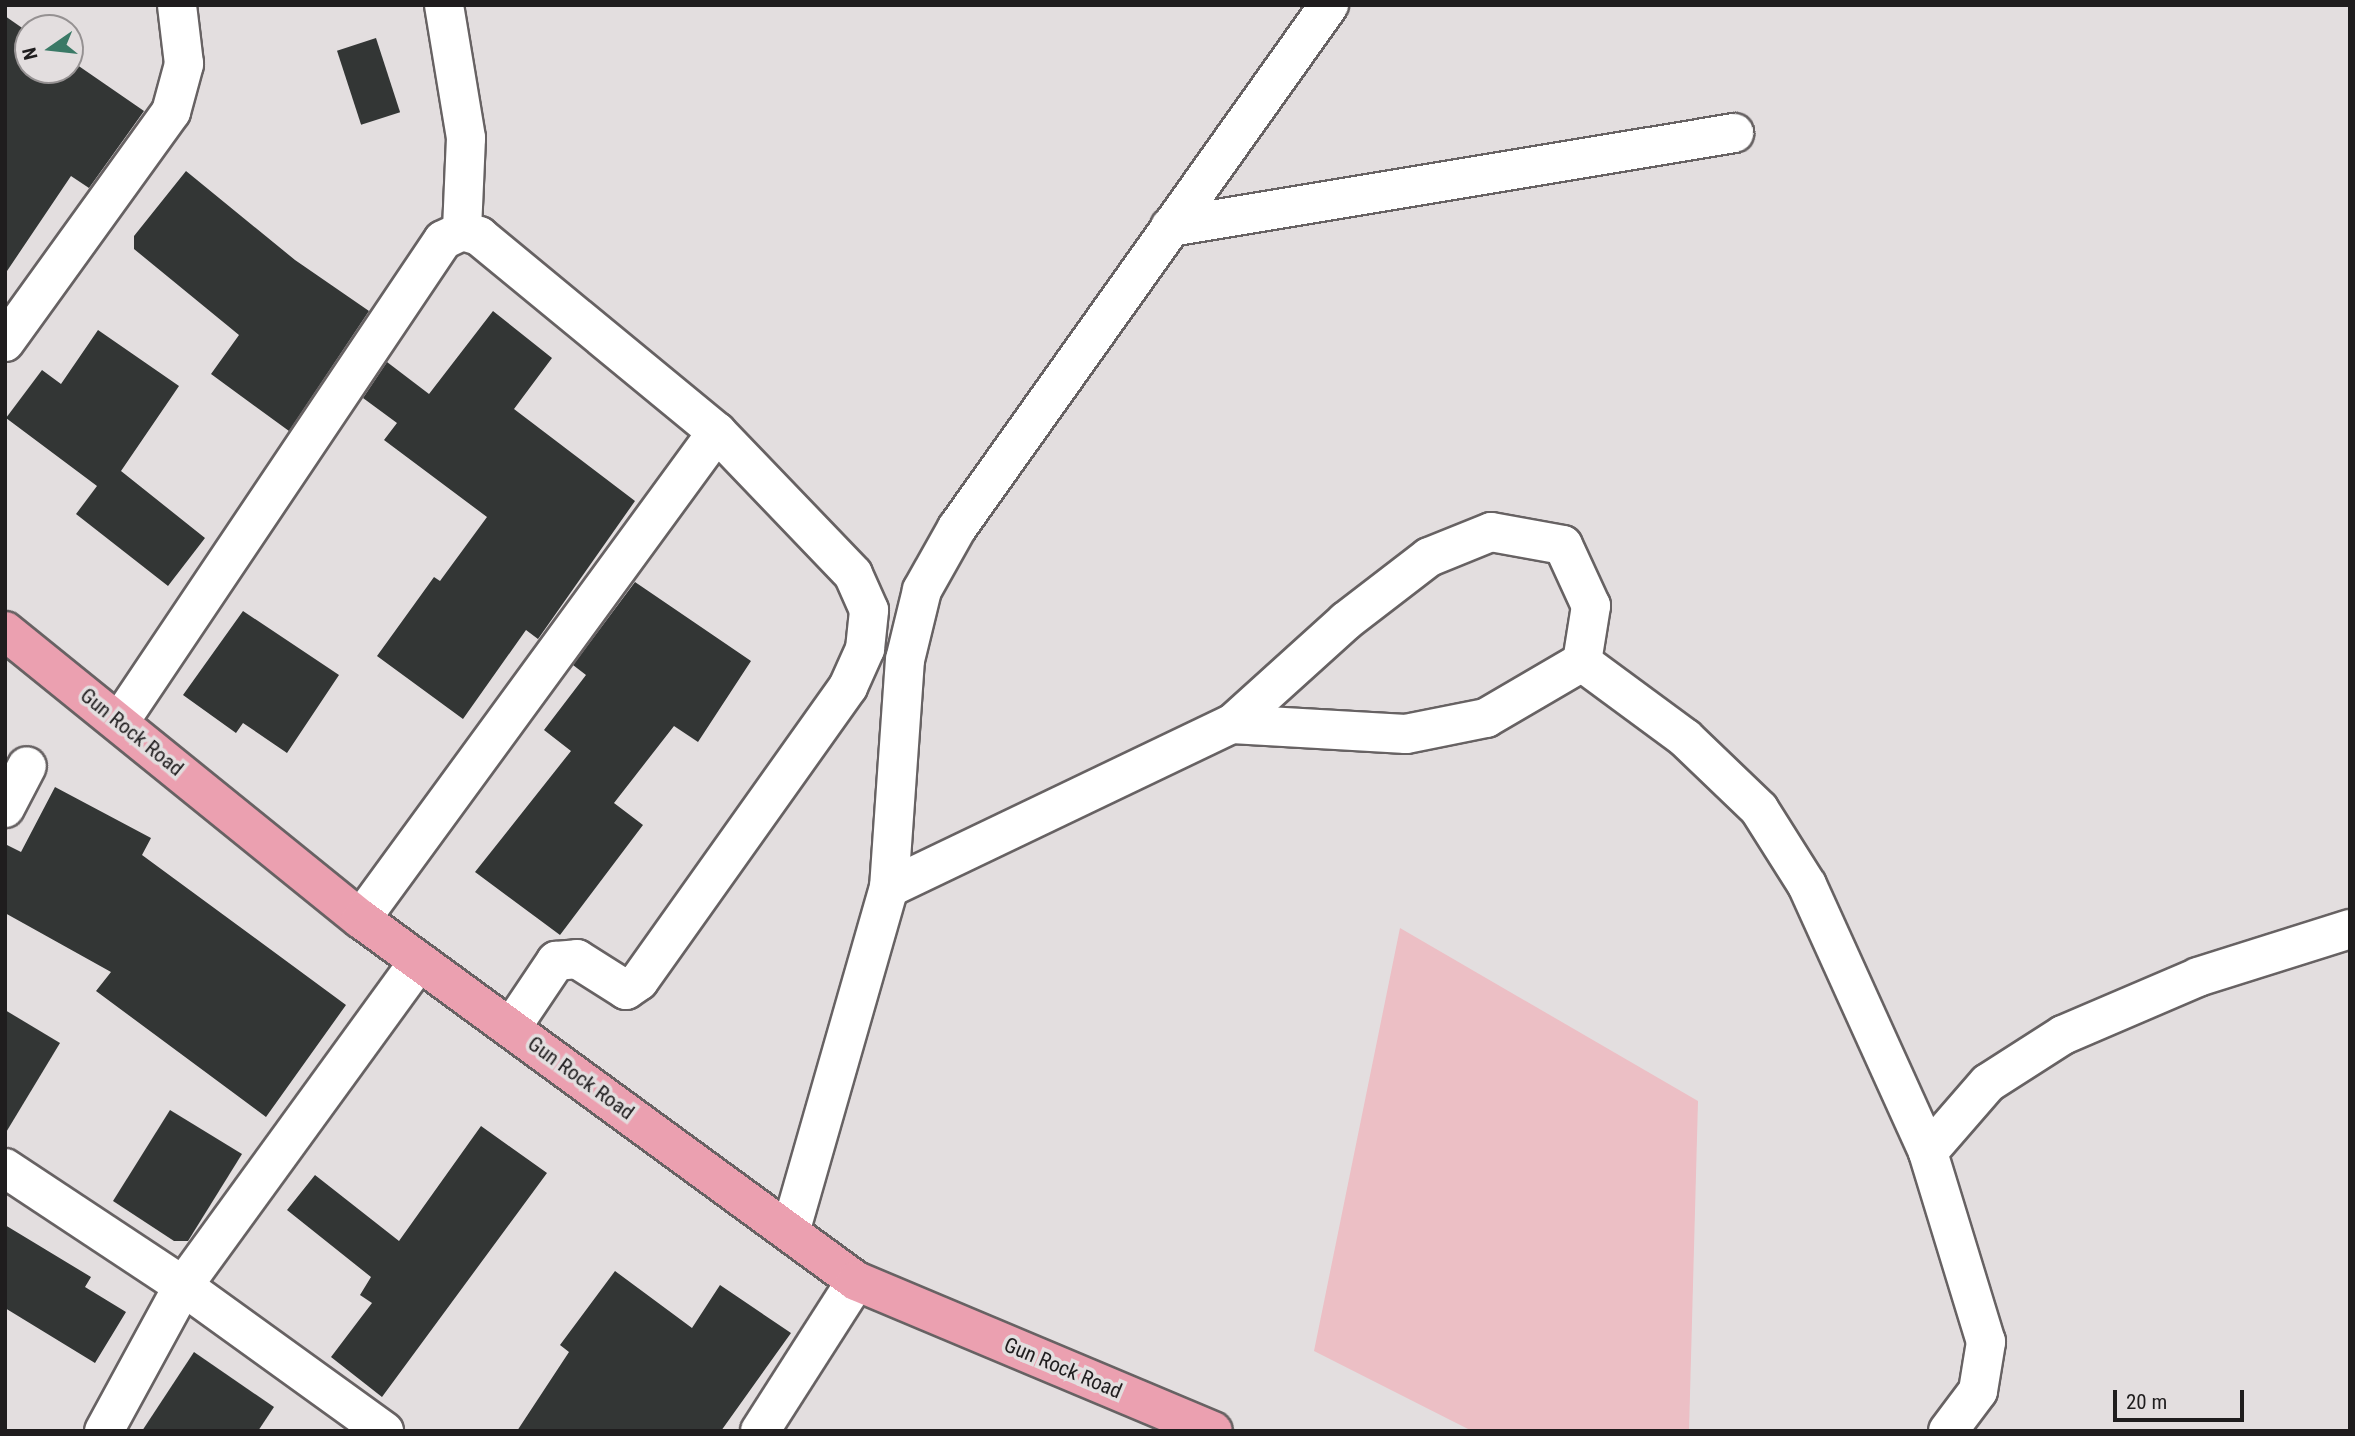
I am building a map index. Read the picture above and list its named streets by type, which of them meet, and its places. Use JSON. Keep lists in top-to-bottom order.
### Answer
{
  "streets": {
    "main road": ["Gun Rock Road"]
  },
  "scale_bar": "20 m",
  "north": "left"
}
